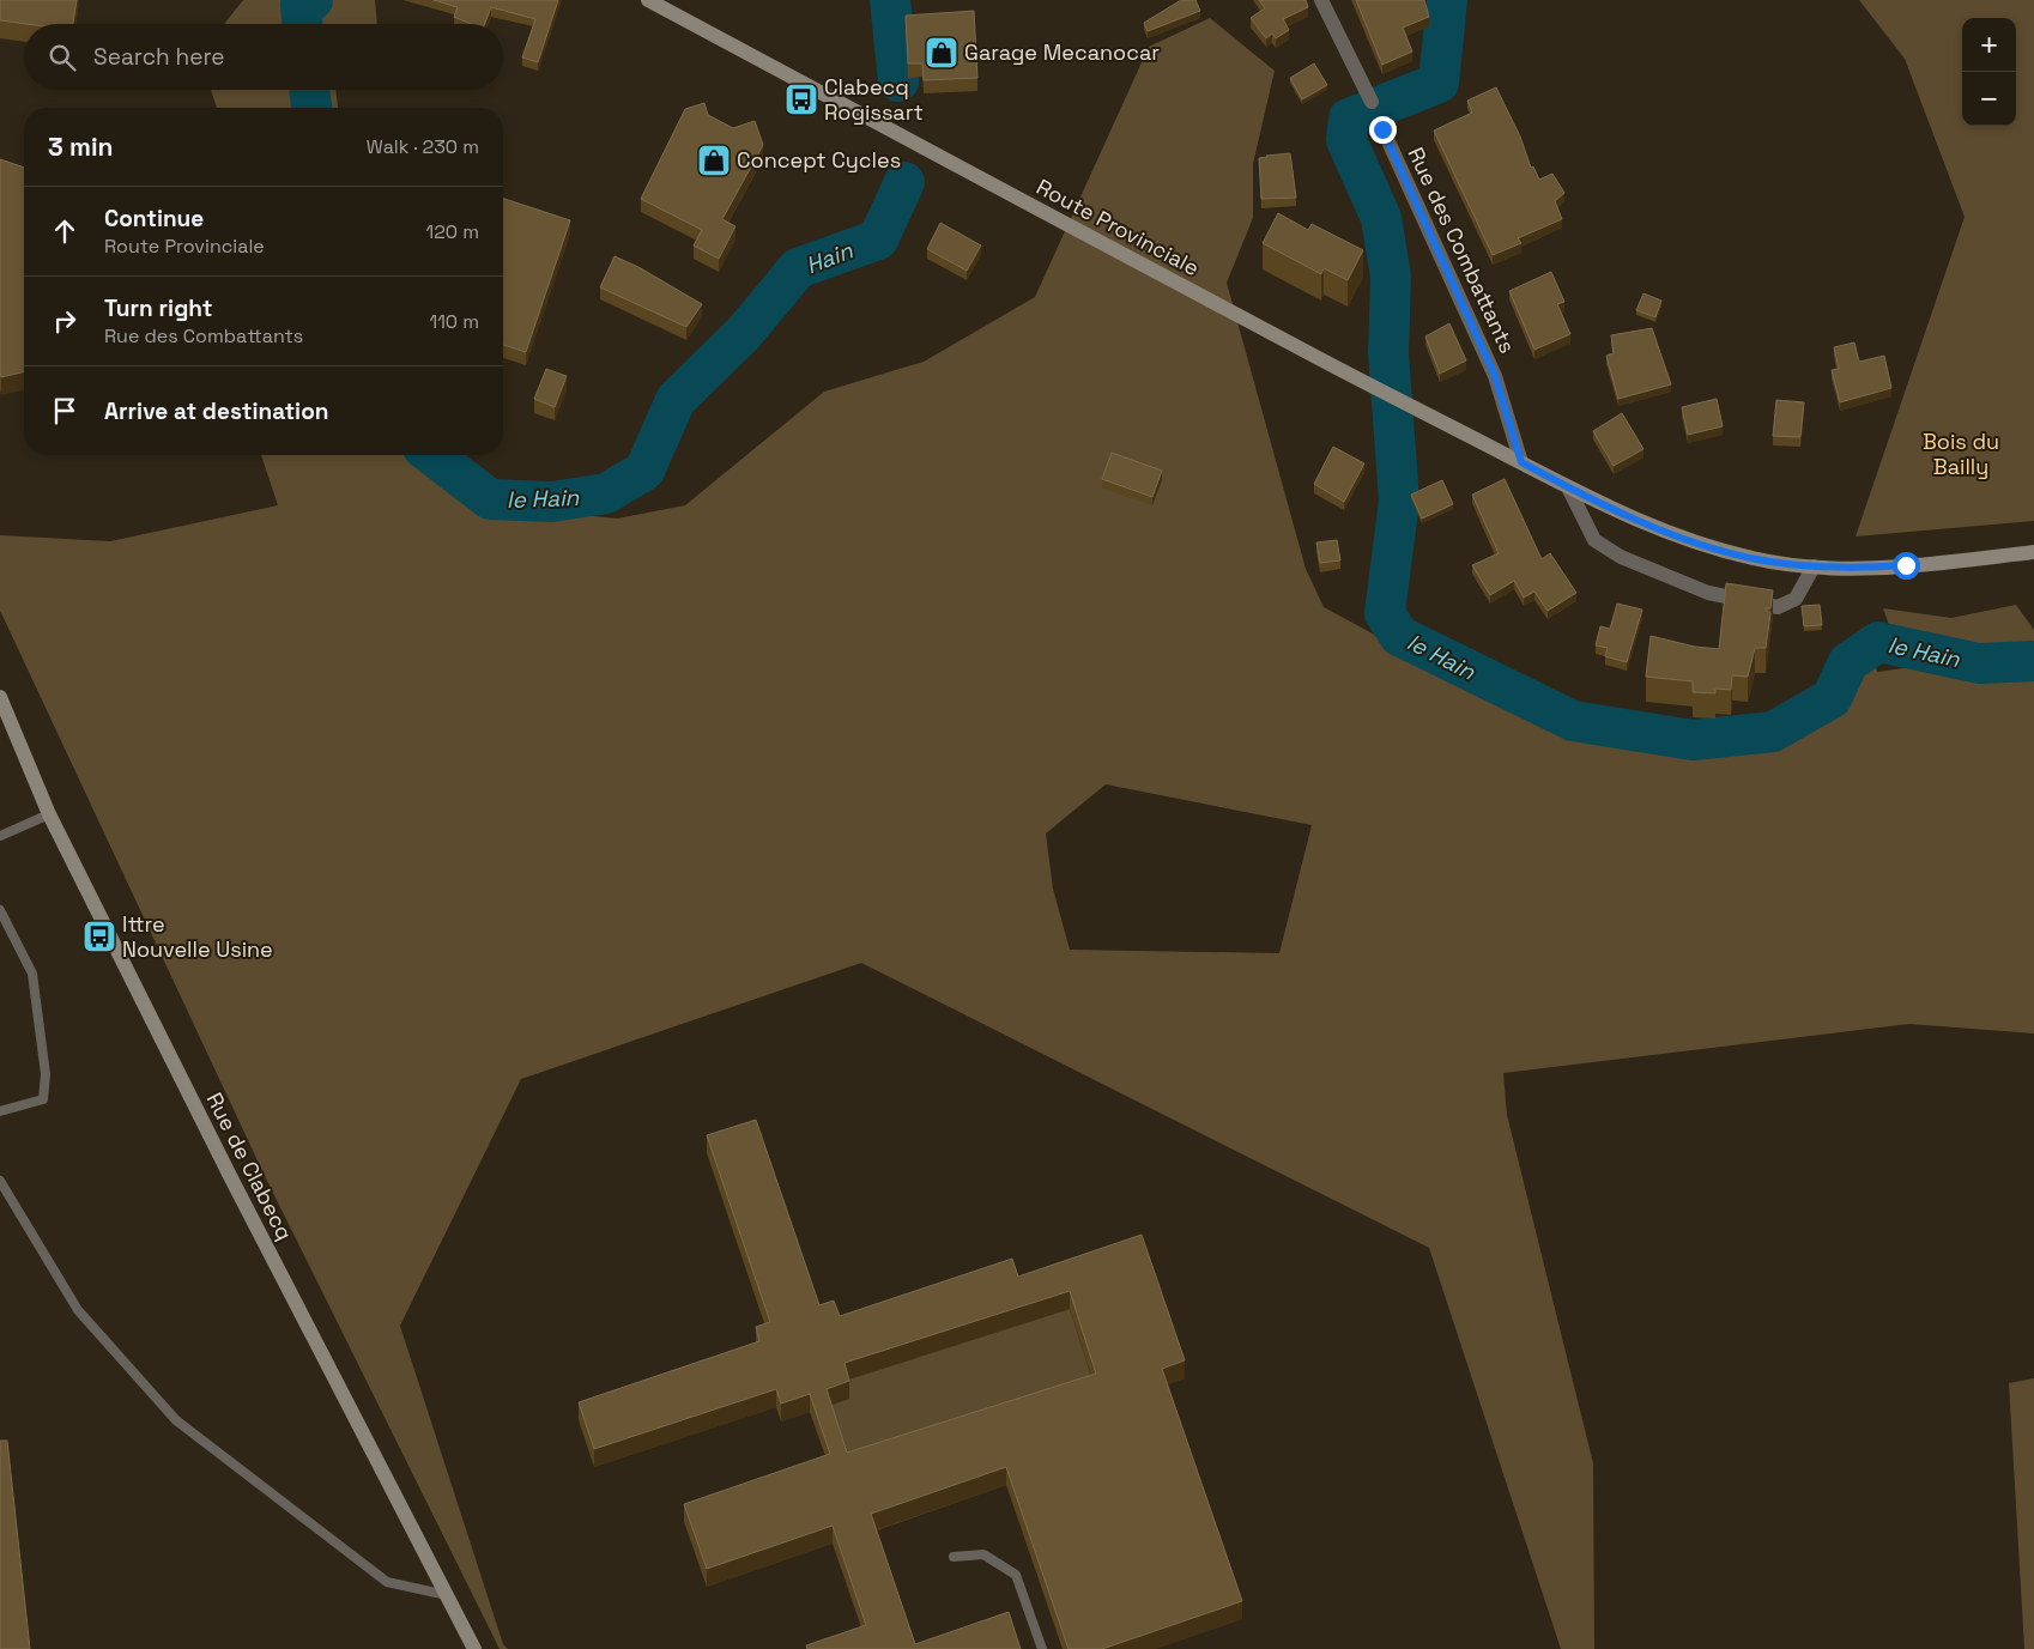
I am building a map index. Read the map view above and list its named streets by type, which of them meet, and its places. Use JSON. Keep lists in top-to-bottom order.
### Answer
{
  "streets": {
    "main road": ["Route Provinciale", "Rue de Clabecq"],
    "street": ["Rue des Combattants"]
  },
  "crossings": [
    ["Route Provinciale", "Rue des Combattants"]
  ],
  "water": ["Hain", "le Hain"],
  "parks": ["Bois du Bailly"],
  "places": {
    "shop": ["Garage Mecanocar", "Concept Cycles"],
    "bus stop": ["Clabecq Rogissart", "Ittre Nouvelle Usine"]
  },
  "page": {
    "map_buttons": ["+", "−"],
    "search": "Search here",
    "heading": ["3 min", "Walk · 230 m"],
    "list": [
      ["Continue", "Route Provinciale", "120 m"],
      ["Turn right", "Rue des Combattants", "110 m"],
      "Arrive at destination"
    ]
  }
}
